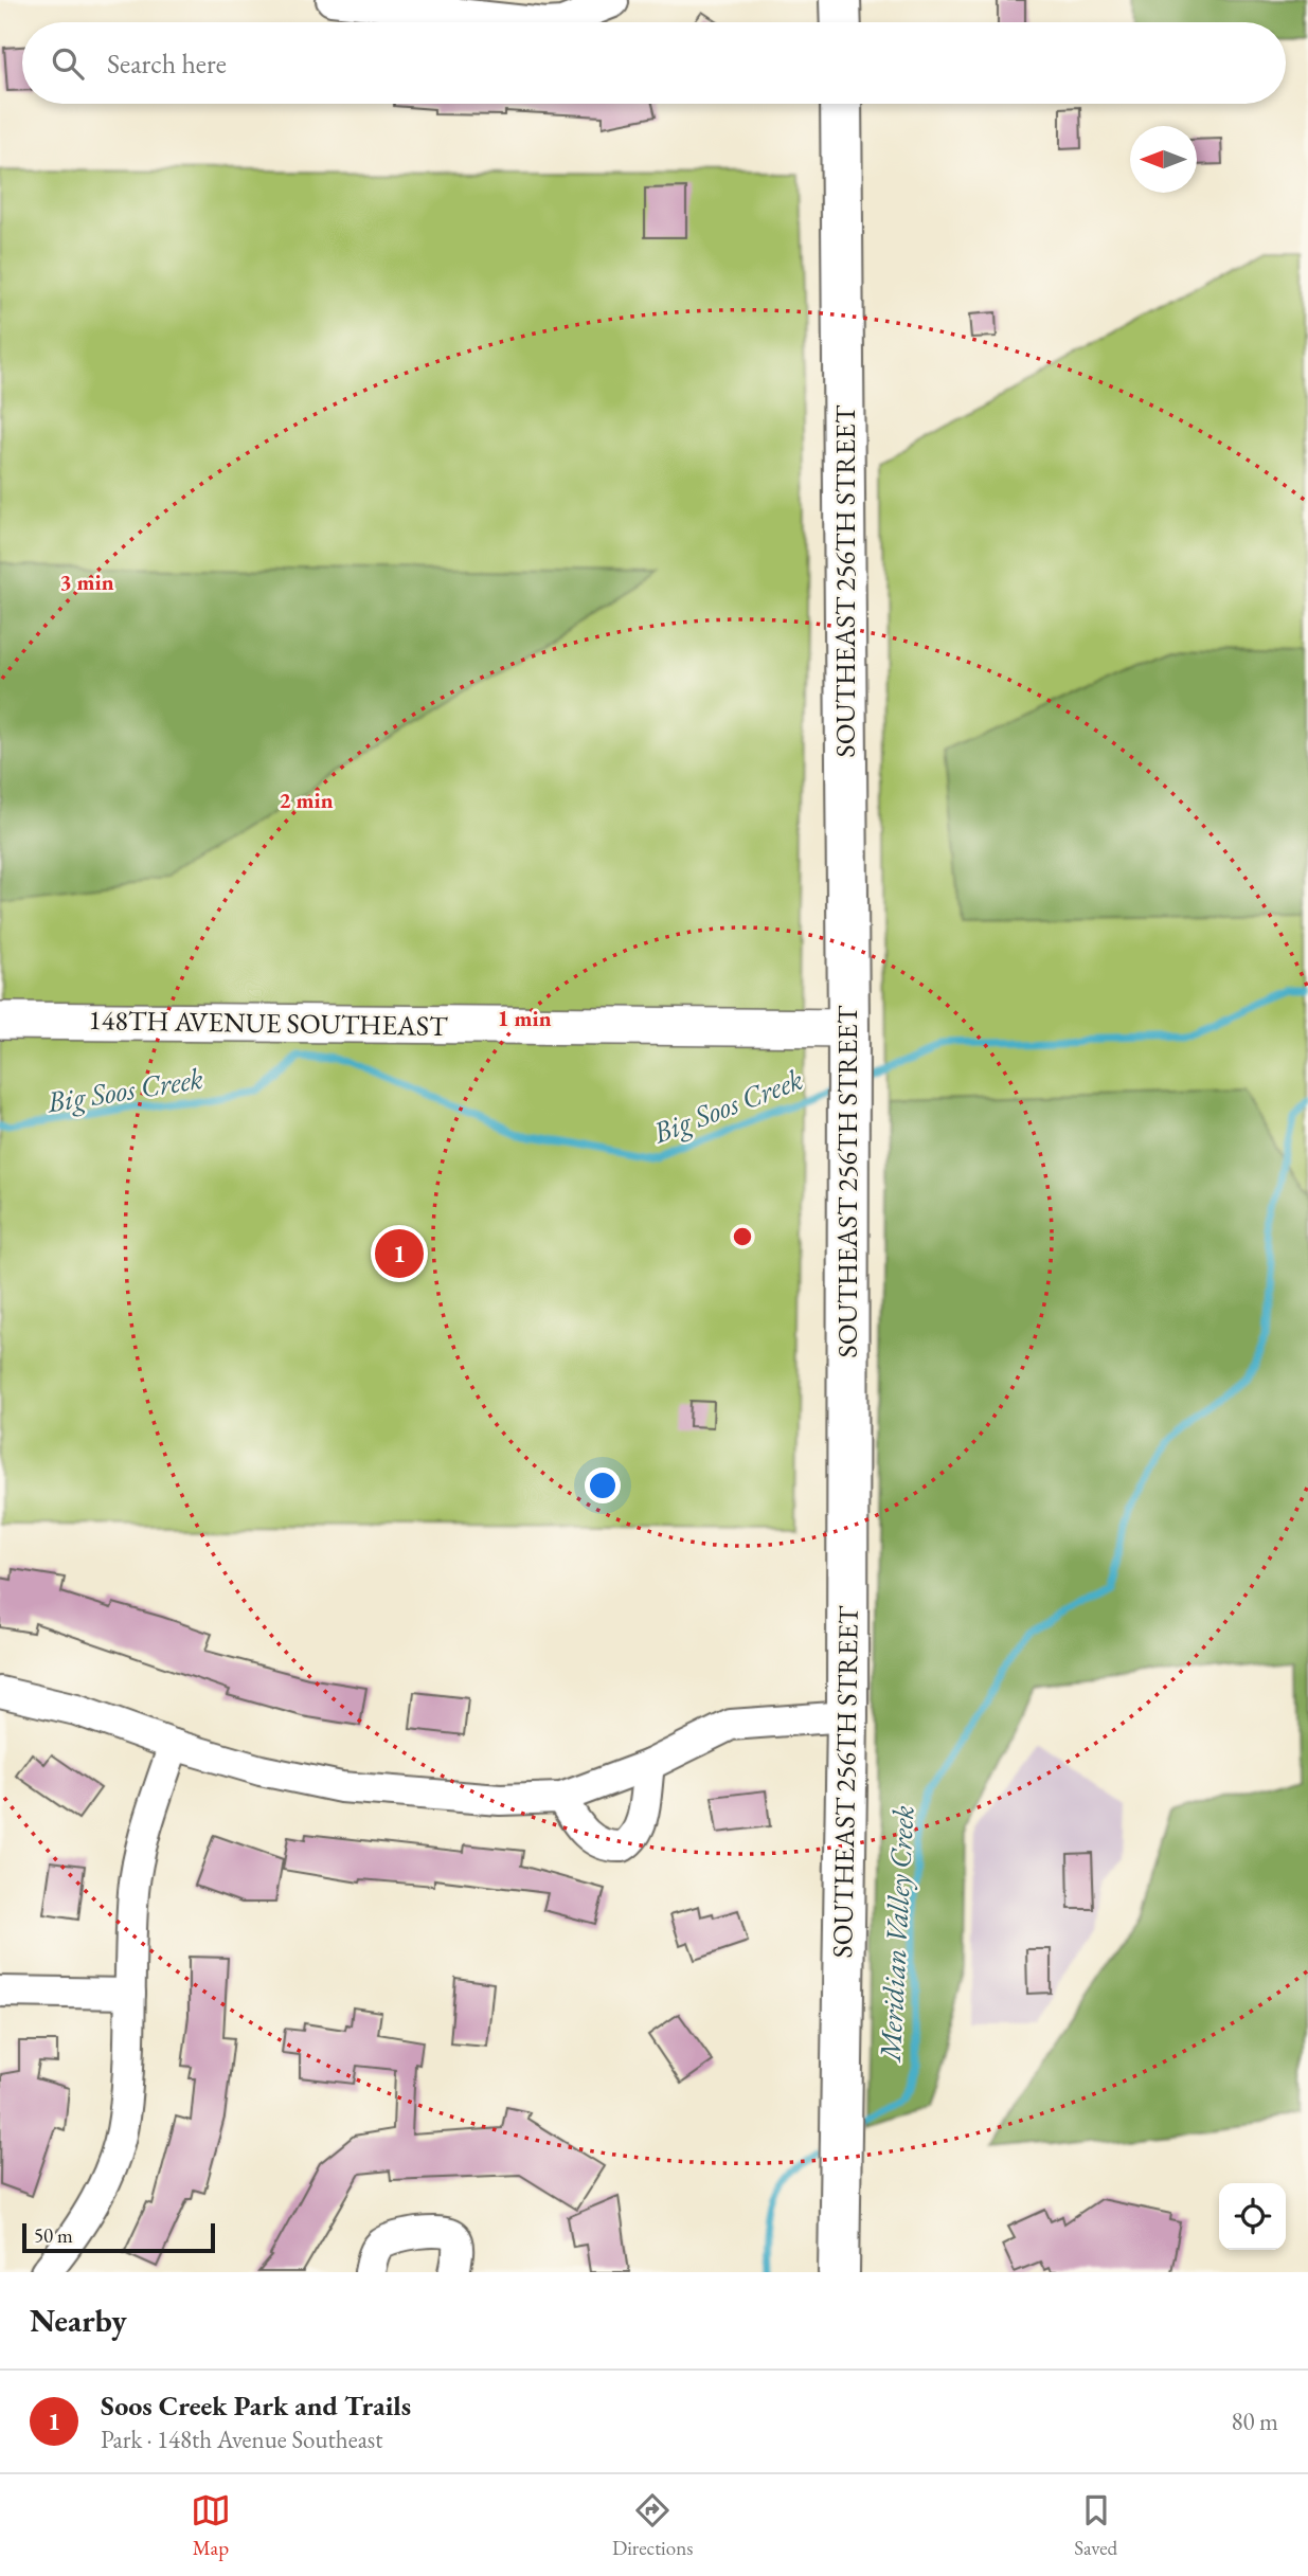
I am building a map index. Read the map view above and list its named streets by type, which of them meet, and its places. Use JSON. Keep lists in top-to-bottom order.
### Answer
{
  "streets": {
    "main road": ["SOUTHEAST 256TH STREET"],
    "street": ["148TH AVENUE SOUTHEAST"]
  },
  "crossings": [
    ["SOUTHEAST 256TH STREET", "148TH AVENUE SOUTHEAST"]
  ],
  "water": ["Big Soos Creek", "Meridian Valley Creek"],
  "scale_bar": "50 m",
  "north": "left",
  "page": {
    "search": "Search here",
    "pins": "1",
    "scale": "50 m",
    "heading": "Nearby",
    "list": [
      {
        "mark": "1",
        "name": "Soos Creek Park and Trails",
        "note": "Park · 148th Avenue Southeast",
        "value": "80 m"
      }
    ],
    "nav": ["Map", "Directions", "Saved"]
  },
  "rings": ["3 min", "2 min", "1 min"]
}
